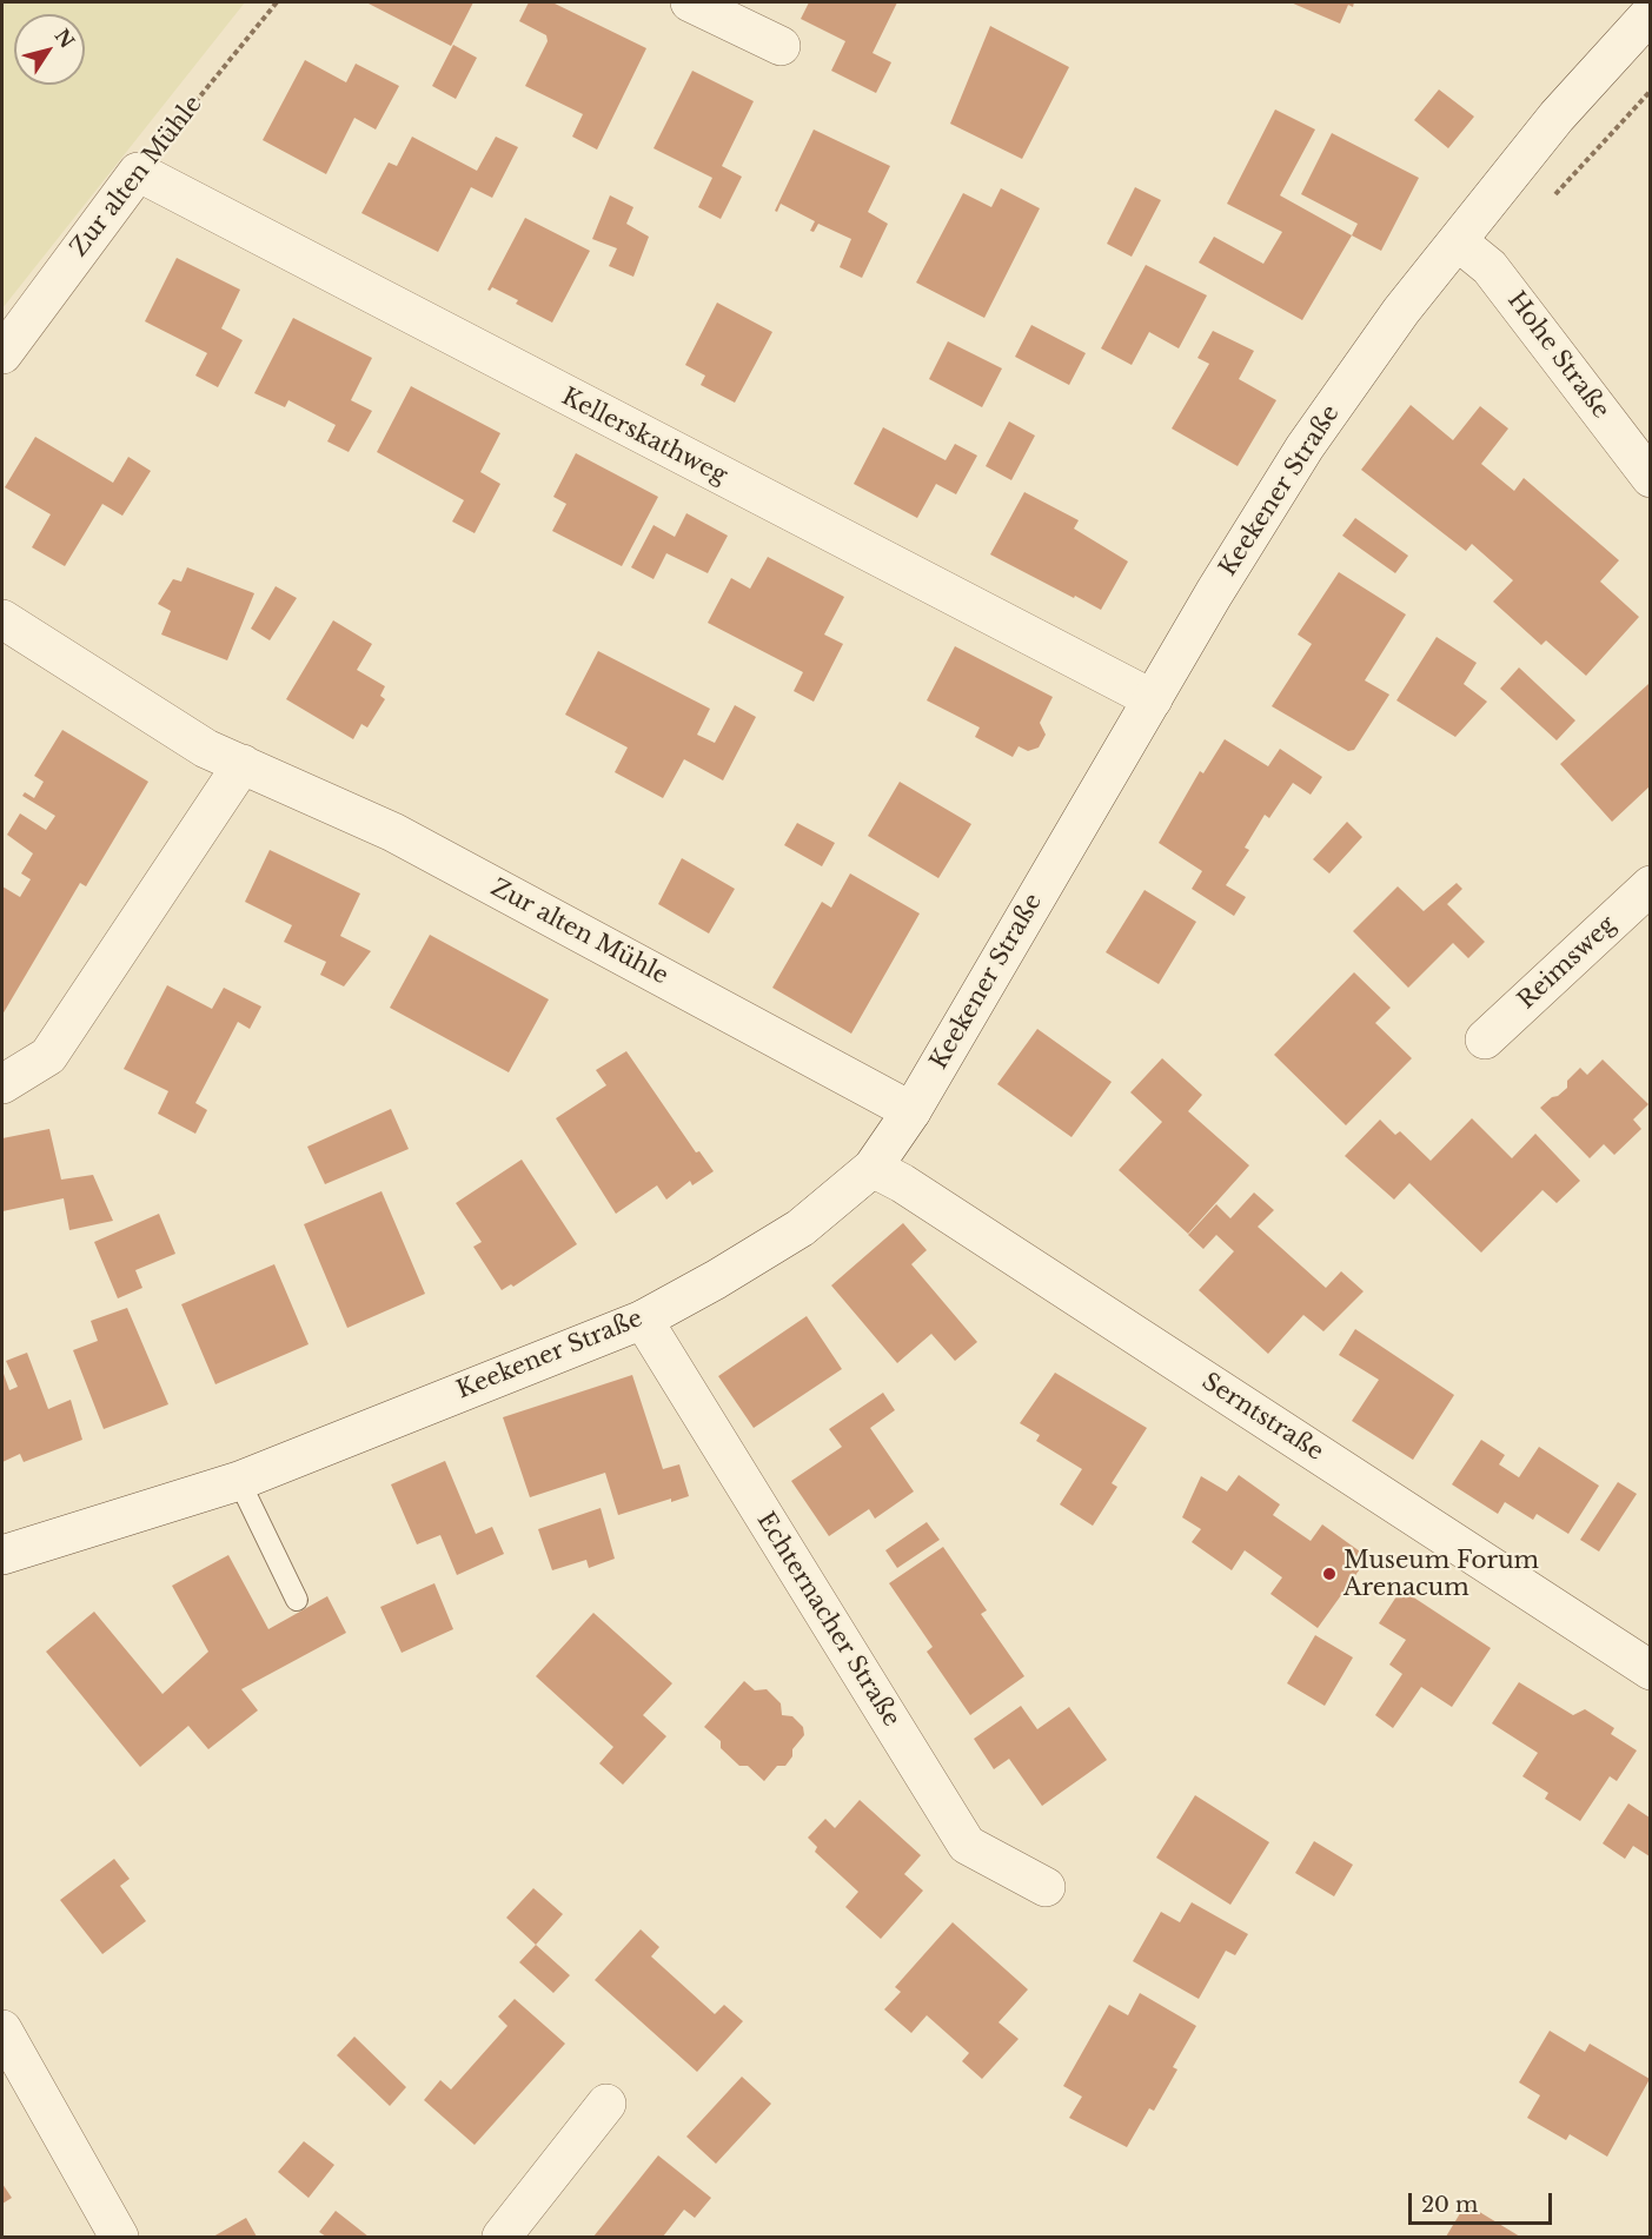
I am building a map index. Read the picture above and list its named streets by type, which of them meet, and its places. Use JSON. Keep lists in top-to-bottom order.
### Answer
{
  "streets": {
    "street": [
      "Zur alten Mühle",
      "Hohe Straße",
      "Kellerskathweg",
      "Keekener Straße",
      "Reimsweg",
      "Serntstraße",
      "Echternacher Straße"
    ]
  },
  "crossings": [
    ["Zur alten Mühle", "Kellerskathweg"],
    ["Zur alten Mühle", "Keekener Straße"],
    ["Hohe Straße", "Keekener Straße"],
    ["Kellerskathweg", "Keekener Straße"],
    ["Keekener Straße", "Serntstraße"],
    ["Keekener Straße", "Echternacher Straße"]
  ],
  "places": ["Museum Forum Arenacum"],
  "scale_bar": "20 m",
  "north": "top right"
}
